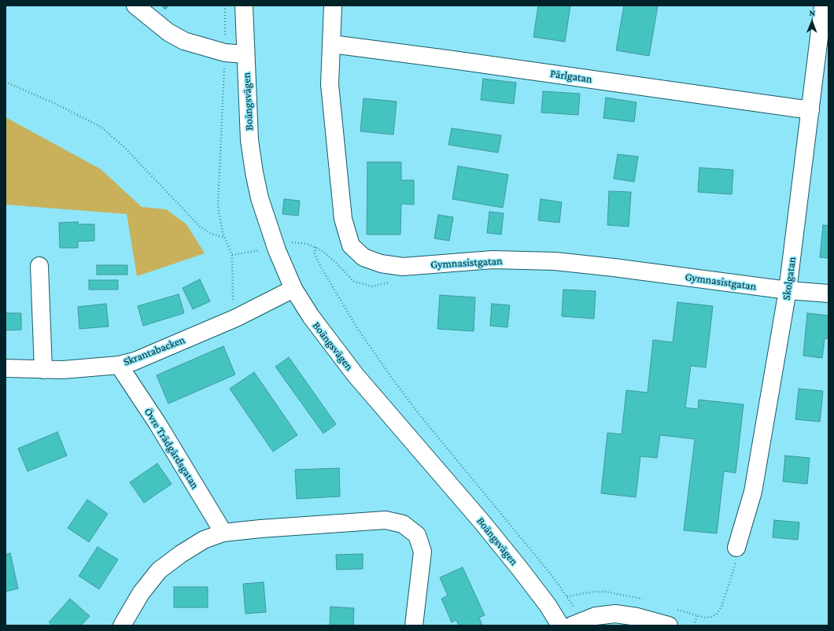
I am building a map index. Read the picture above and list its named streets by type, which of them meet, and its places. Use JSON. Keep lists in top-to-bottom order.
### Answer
{
  "streets": {
    "street": [
      "Pärlgatan",
      "Boängsvägen",
      "Gymnasistgatan",
      "Skolgatan",
      "Skrantabacken",
      "Övre Trädgårdsgatan"
    ]
  },
  "crossings": [
    ["Pärlgatan", "Gymnasistgatan"],
    ["Pärlgatan", "Skolgatan"],
    ["Boängsvägen", "Skrantabacken"],
    ["Gymnasistgatan", "Skolgatan"],
    ["Skrantabacken", "Övre Trädgårdsgatan"]
  ],
  "north": "top"
}
